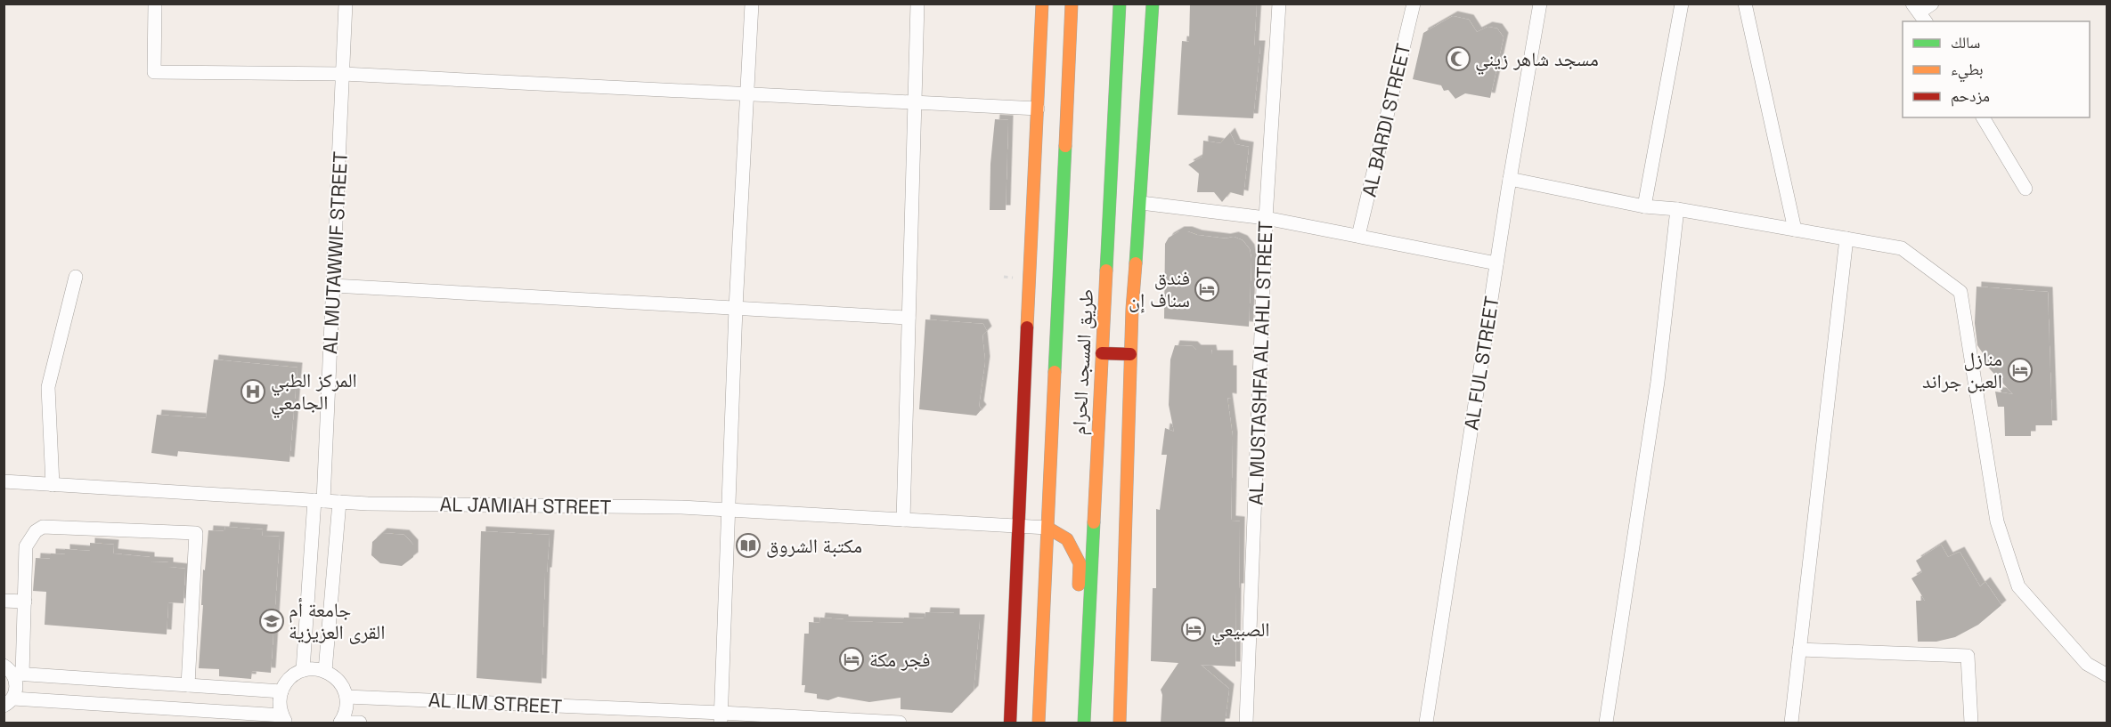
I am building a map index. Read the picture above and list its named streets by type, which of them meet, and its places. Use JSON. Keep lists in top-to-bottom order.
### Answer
{
  "streets": {
    "main road": ["طريق المسجد الحرام"],
    "street": [
      "AL BARDI STREET",
      "AL MUTAWWIF STREET",
      "AL MUSTASHFA AL AHLI STREET",
      "AL FUL STREET",
      "AL JAMIAH STREET",
      "AL ILM STREET"
    ]
  },
  "crossings": [
    ["AL MUTAWWIF STREET", "AL JAMIAH STREET"],
    ["طريق المسجد الحرام", "AL JAMIAH STREET"]
  ],
  "places": {
    "mosque": ["مسجد شاهر زيني"],
    "hotel": [
      "فندق سناف إن",
      "منازل العين جراند",
      "الصبيعي",
      "فجر مكة"
    ],
    "hospital": ["المركز الطبي الجامعي"],
    "library": ["مكتبة الشروق"],
    "school or university": ["جامعة أم القرى العزيزية"]
  },
  "legend": ["سالك", "بطيء", "مزدحم"]
}
